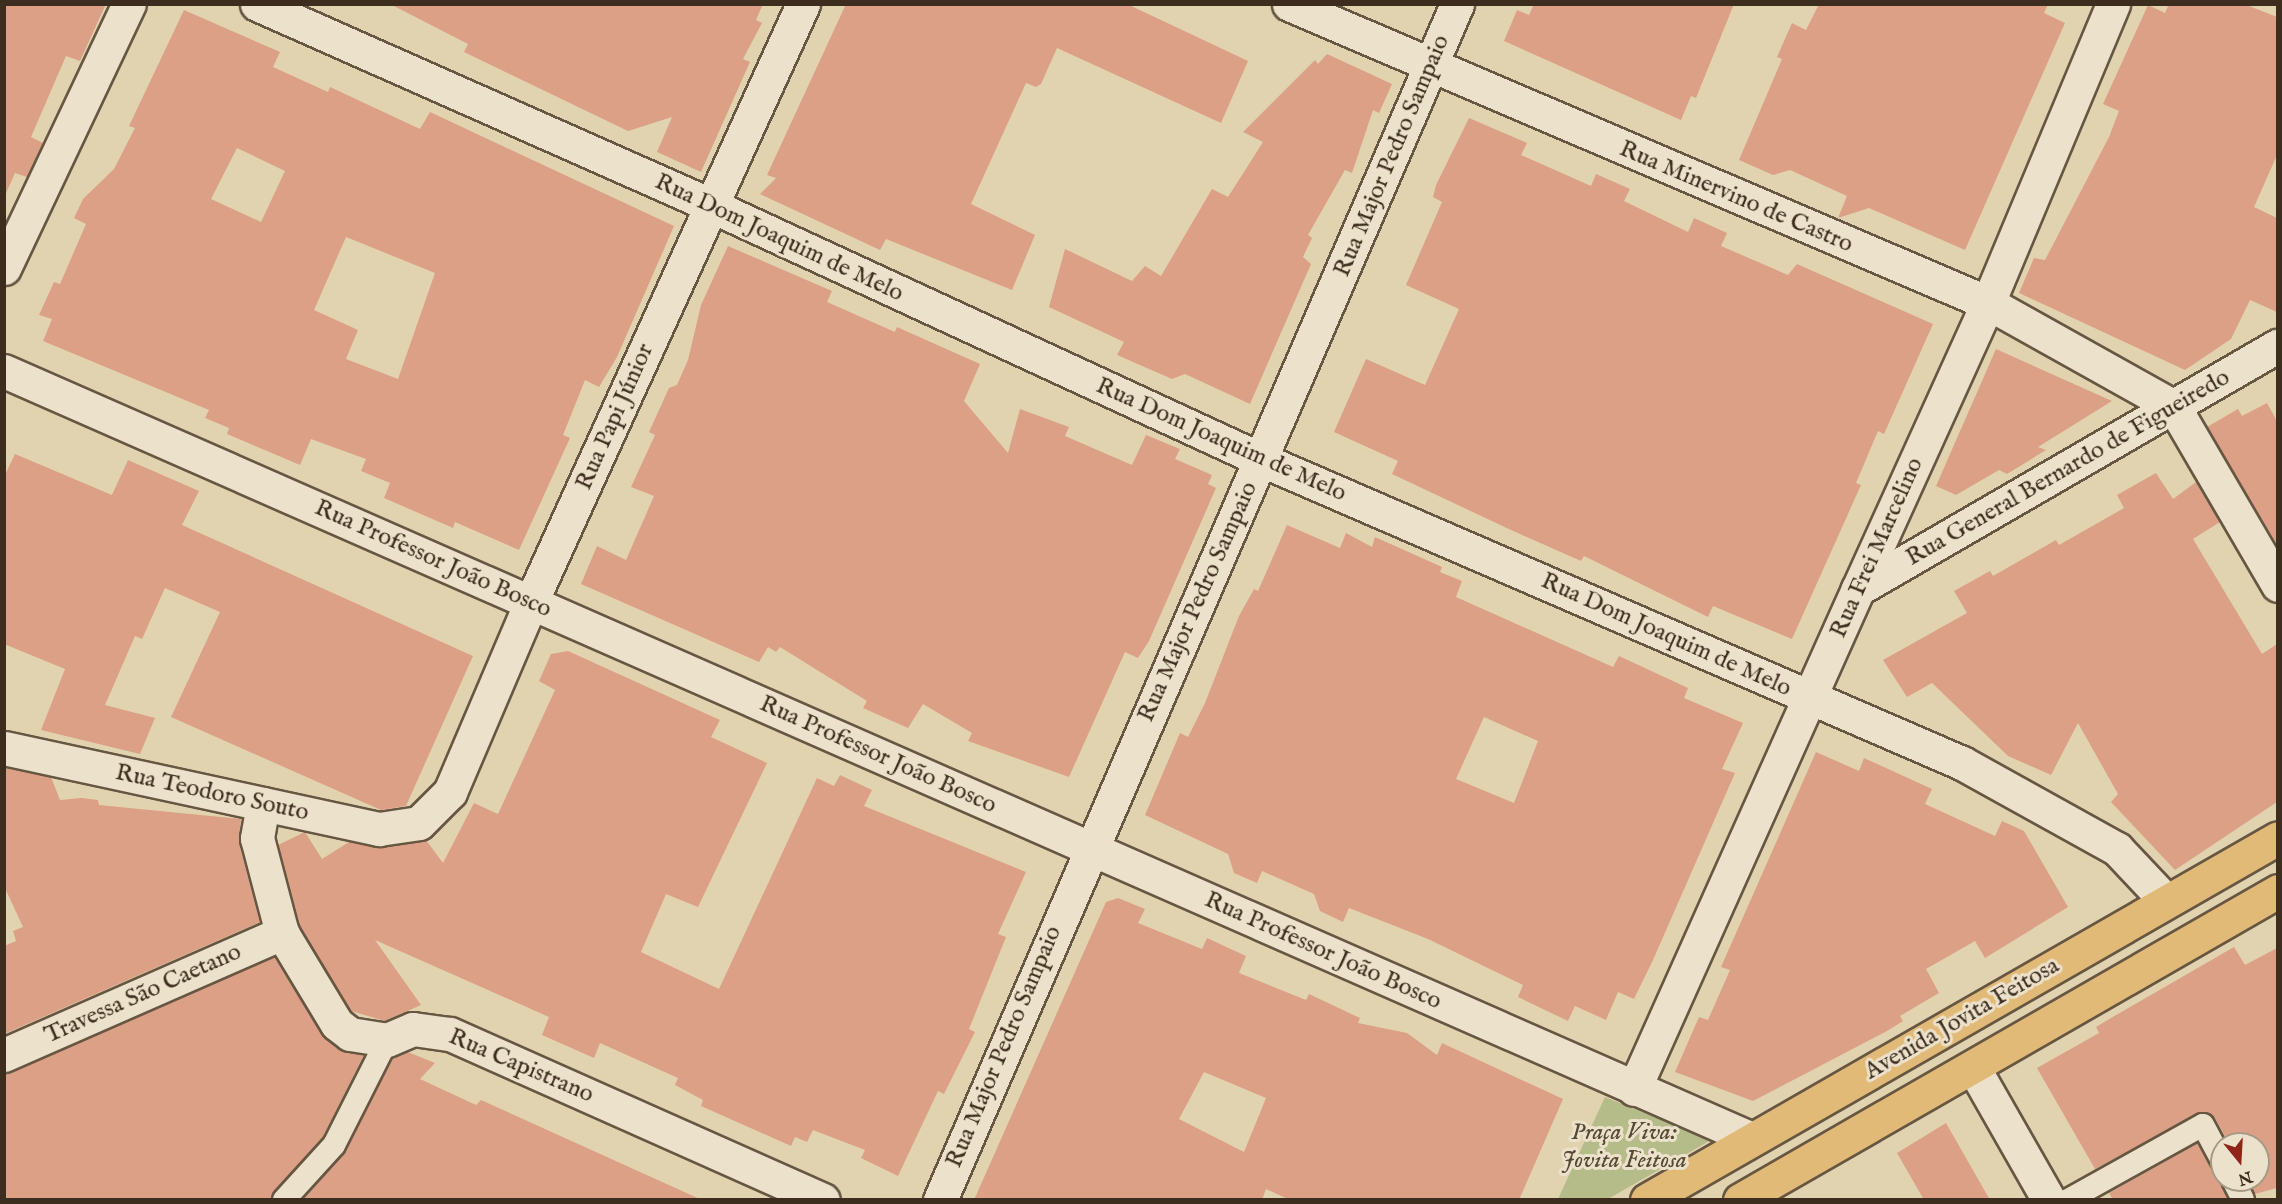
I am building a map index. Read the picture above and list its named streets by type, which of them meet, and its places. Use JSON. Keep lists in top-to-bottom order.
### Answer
{
  "streets": {
    "main road": ["Avenida Jovita Feitosa"],
    "street": [
      "Rua Major Pedro Sampaio",
      "Rua Minervino de Castro",
      "Rua Dom Joaquim de Melo",
      "Rua Papi Júnior",
      "Rua General Bernardo de Figueiredo",
      "Rua Frei Marcelino",
      "Rua Professor João Bosco",
      "Rua Teodoro Souto",
      "Travessa São Caetano",
      "Rua Capistrano"
    ]
  },
  "crossings": [
    ["Rua Major Pedro Sampaio", "Rua Minervino de Castro"],
    ["Rua Major Pedro Sampaio", "Rua Dom Joaquim de Melo"],
    ["Rua Major Pedro Sampaio", "Rua Professor João Bosco"],
    ["Rua Minervino de Castro", "Rua General Bernardo de Figueiredo"],
    ["Rua Minervino de Castro", "Rua Frei Marcelino"],
    ["Rua Dom Joaquim de Melo", "Rua Papi Júnior"],
    ["Rua Dom Joaquim de Melo", "Rua Frei Marcelino"],
    ["Rua Dom Joaquim de Melo", "Avenida Jovita Feitosa"],
    ["Rua Papi Júnior", "Rua Professor João Bosco"],
    ["Rua Papi Júnior", "Rua Teodoro Souto"],
    ["Rua General Bernardo de Figueiredo", "Rua Frei Marcelino"],
    ["Rua Frei Marcelino", "Rua Professor João Bosco"],
    ["Rua Professor João Bosco", "Avenida Jovita Feitosa"]
  ],
  "parks": ["Praça Viva: Jovita Feitosa"],
  "north": "bottom"
}
